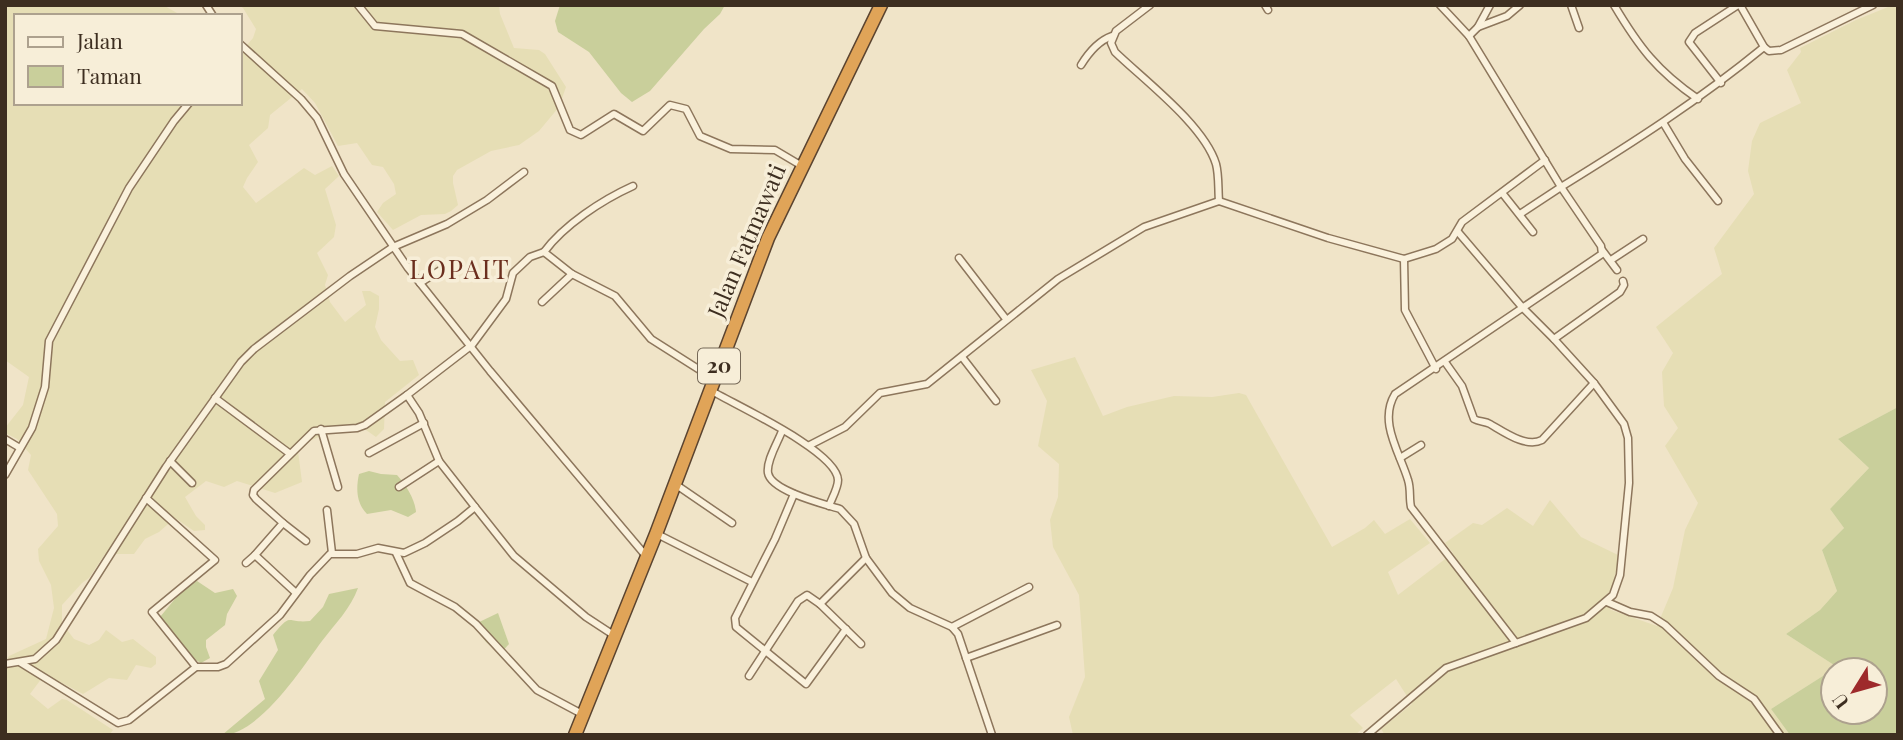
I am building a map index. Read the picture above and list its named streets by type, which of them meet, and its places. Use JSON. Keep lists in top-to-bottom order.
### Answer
{
  "streets": {
    "highway": ["Jalan Fatmawati", "20"]
  },
  "districts": ["LOPAIT"],
  "legend": ["Jalan", "Taman"],
  "north": "bottom left"
}
